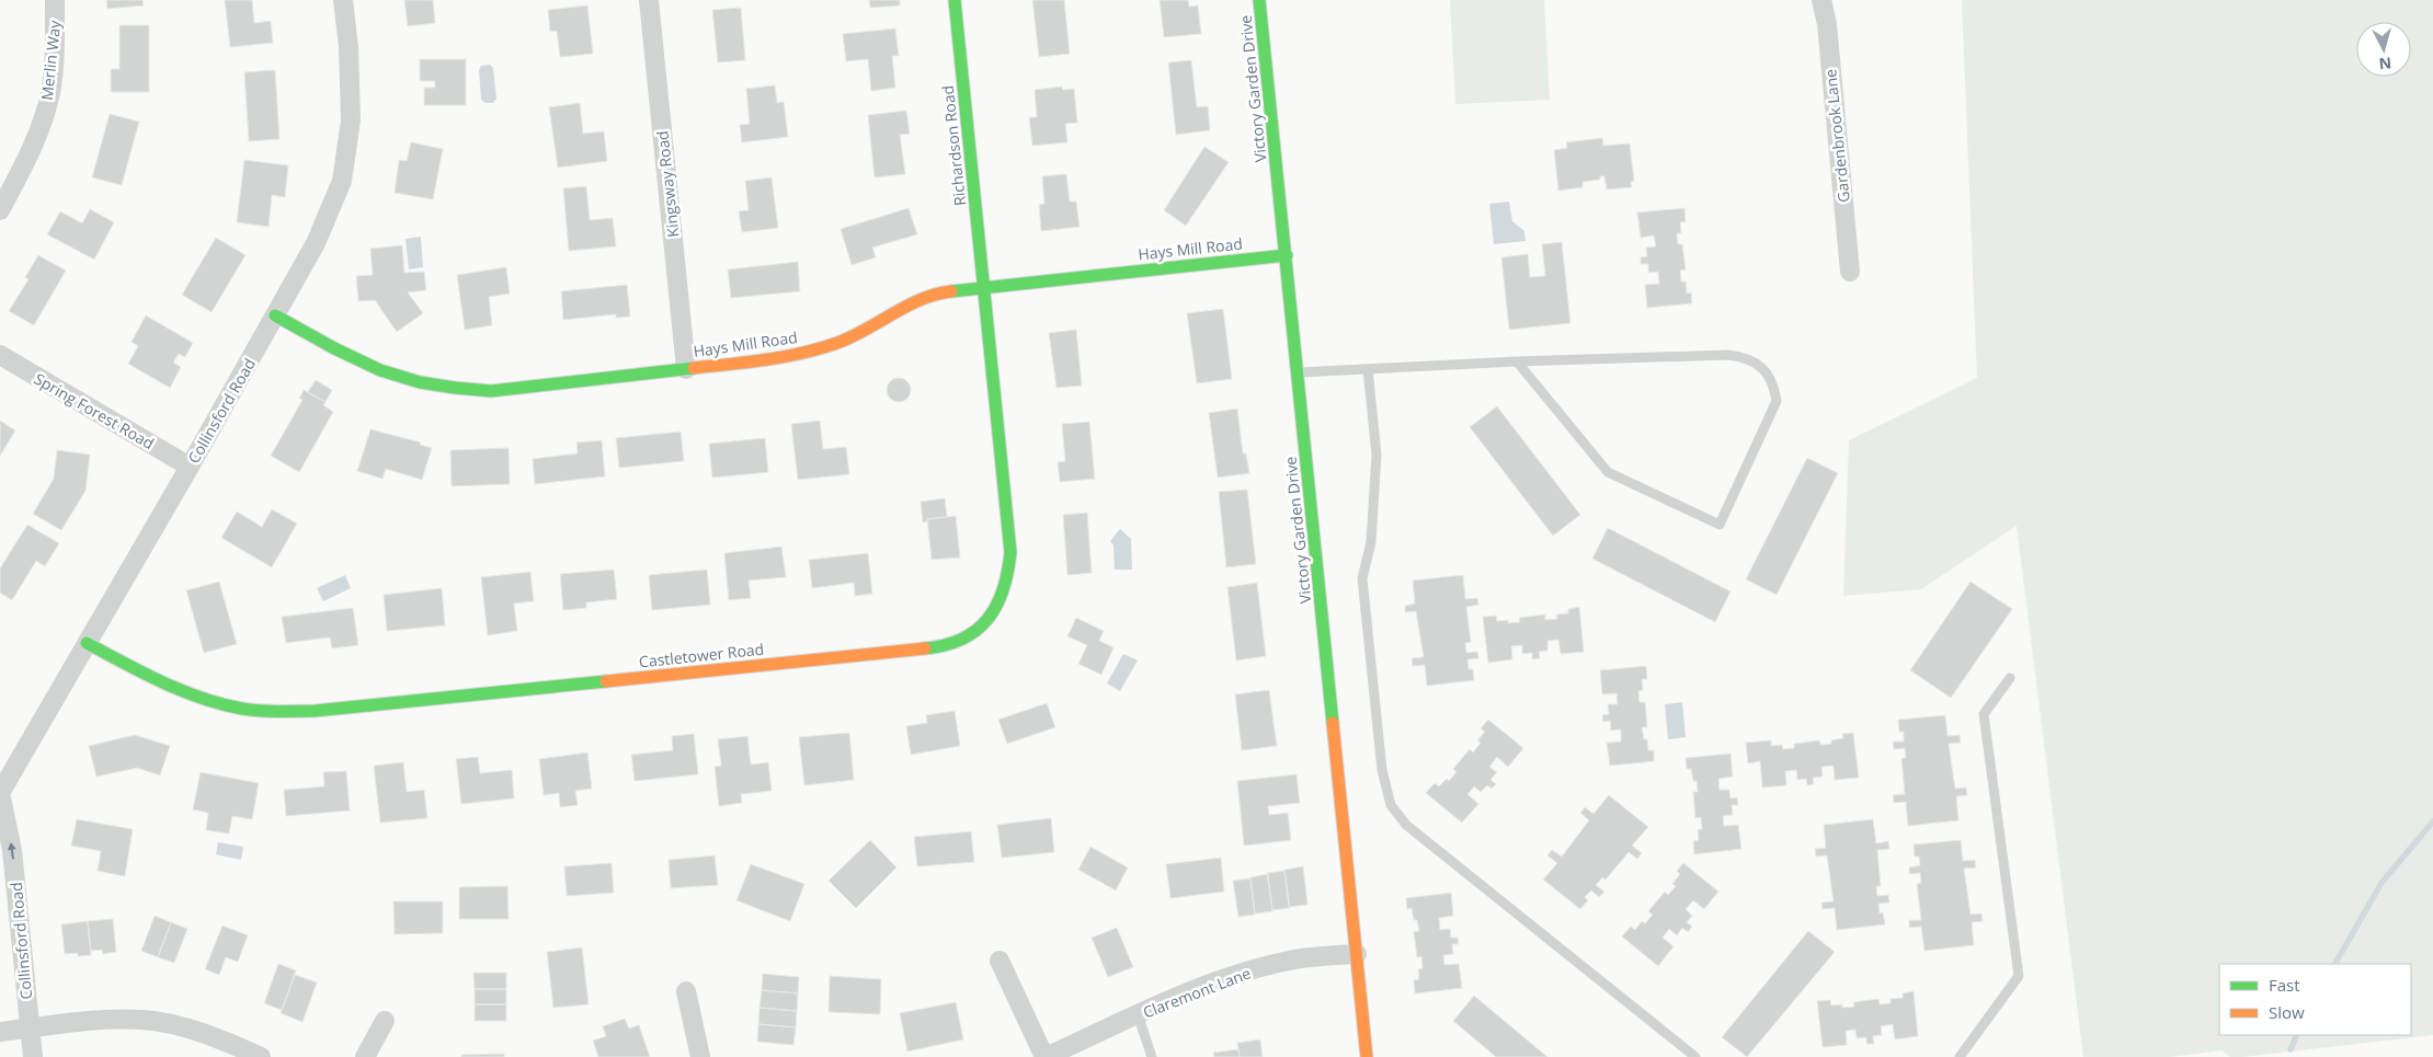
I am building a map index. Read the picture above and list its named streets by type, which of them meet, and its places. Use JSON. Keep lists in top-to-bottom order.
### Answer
{
  "streets": {
    "street": [
      "Merlin Way",
      "Victory Garden Drive",
      "Gardenbrook Lane",
      "Richardson Road",
      "Kingsway Road",
      "Hays Mill Road",
      "Spring Forest Road",
      "Collinsford Road",
      "Castletower Road",
      "Claremont Lane"
    ]
  },
  "crossings": [
    ["Victory Garden Drive", "Hays Mill Road"],
    ["Victory Garden Drive", "Claremont Lane"],
    ["Richardson Road", "Hays Mill Road"],
    ["Richardson Road", "Castletower Road"],
    ["Kingsway Road", "Hays Mill Road"],
    ["Hays Mill Road", "Collinsford Road"],
    ["Hays Mill Road", "Castletower Road"],
    ["Spring Forest Road", "Collinsford Road"],
    ["Collinsford Road", "Castletower Road"]
  ],
  "legend": ["Fast", "Slow"],
  "north": "bottom"
}
